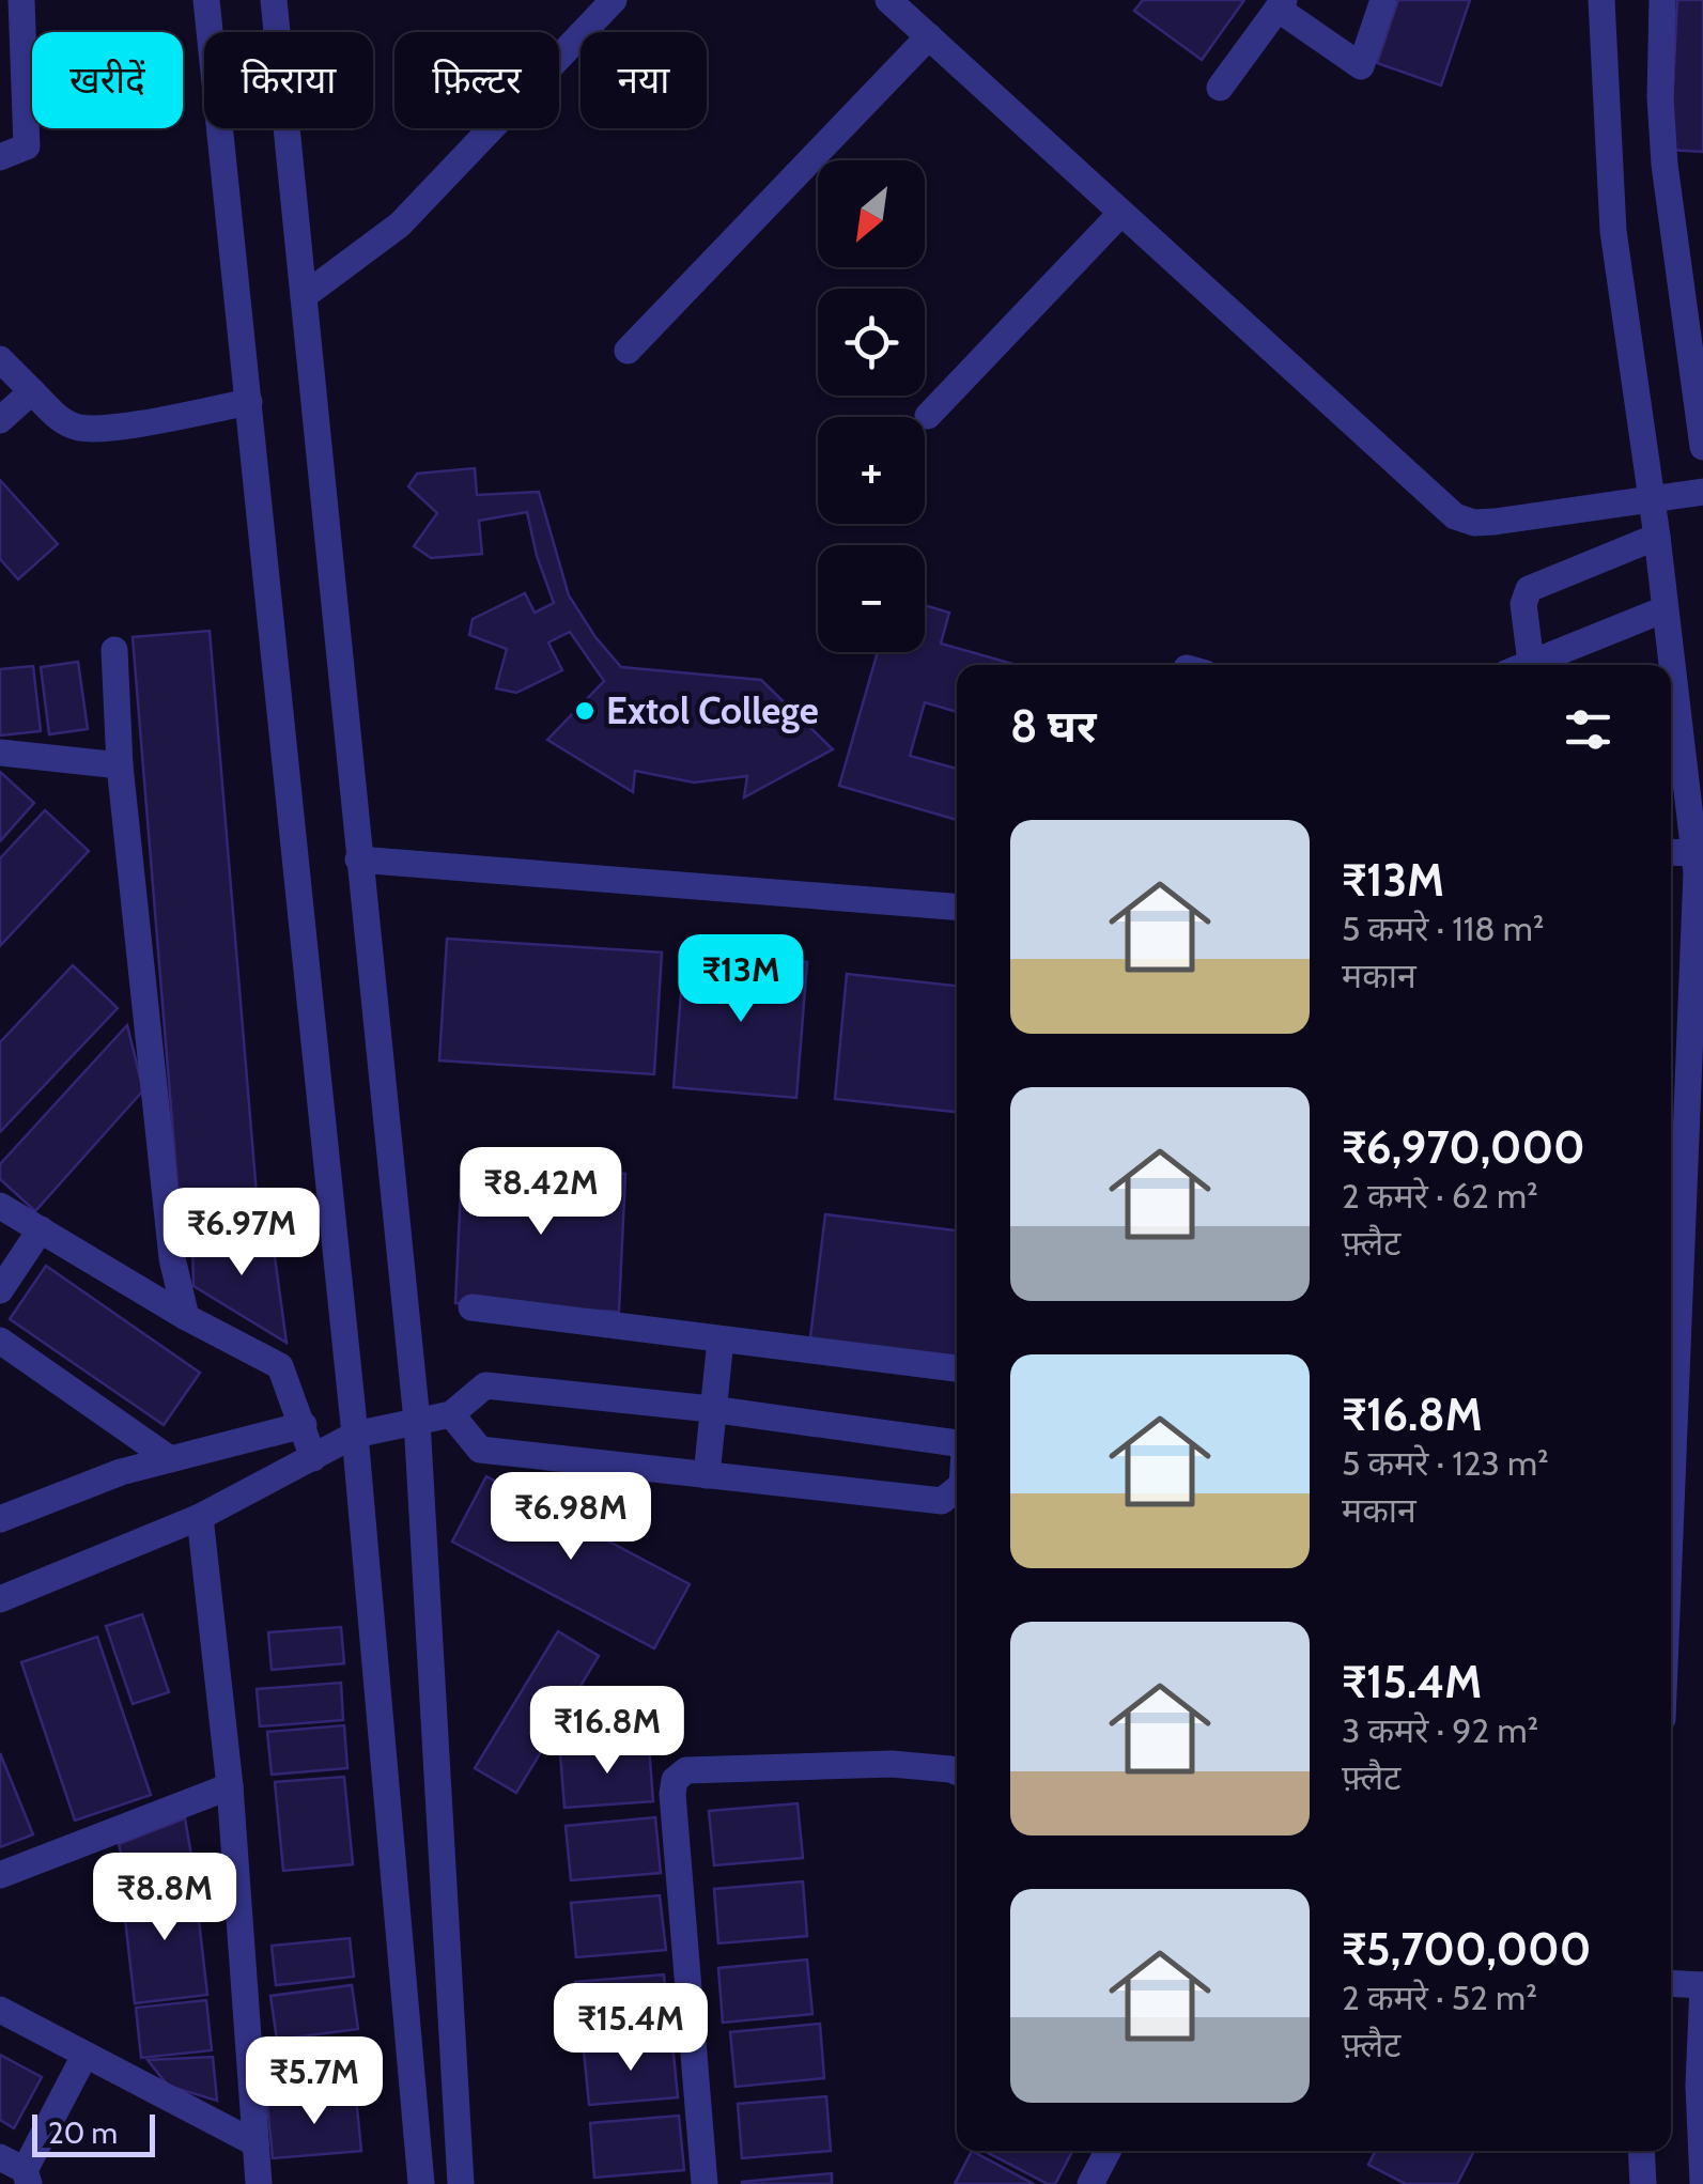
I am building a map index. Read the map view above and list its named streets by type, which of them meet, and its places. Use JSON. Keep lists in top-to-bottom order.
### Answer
{
  "places": ["Extol College"],
  "scale_bar": "20 m",
  "north": "bottom left",
  "page": {
    "chip": [
      "खरीदें",
      "किराया",
      "फ़िल्टर",
      "नया"
    ],
    "map_buttons": ["+", "−"],
    "heading": "8 घर",
    "list": [
      {
        "name": "₹13M",
        "note": "5 कमरे · 118 m² · मकान"
      },
      {
        "name": "₹6,970,000",
        "note": "2 कमरे · 62 m² · फ़्लैट"
      },
      {
        "name": "₹16.8M",
        "note": "5 कमरे · 123 m² · मकान"
      },
      {
        "name": "₹15.4M",
        "note": "3 कमरे · 92 m² · फ़्लैट"
      },
      {
        "name": "₹5,700,000",
        "note": "2 कमरे · 52 m² · फ़्लैट"
      }
    ],
    "price": [
      "₹13M",
      "₹8.42M",
      "₹6.97M",
      "₹6.98M",
      "₹16.8M",
      "₹8.8M",
      "₹15.4M",
      "₹5.7M"
    ],
    "scale": "20 m"
  }
}
